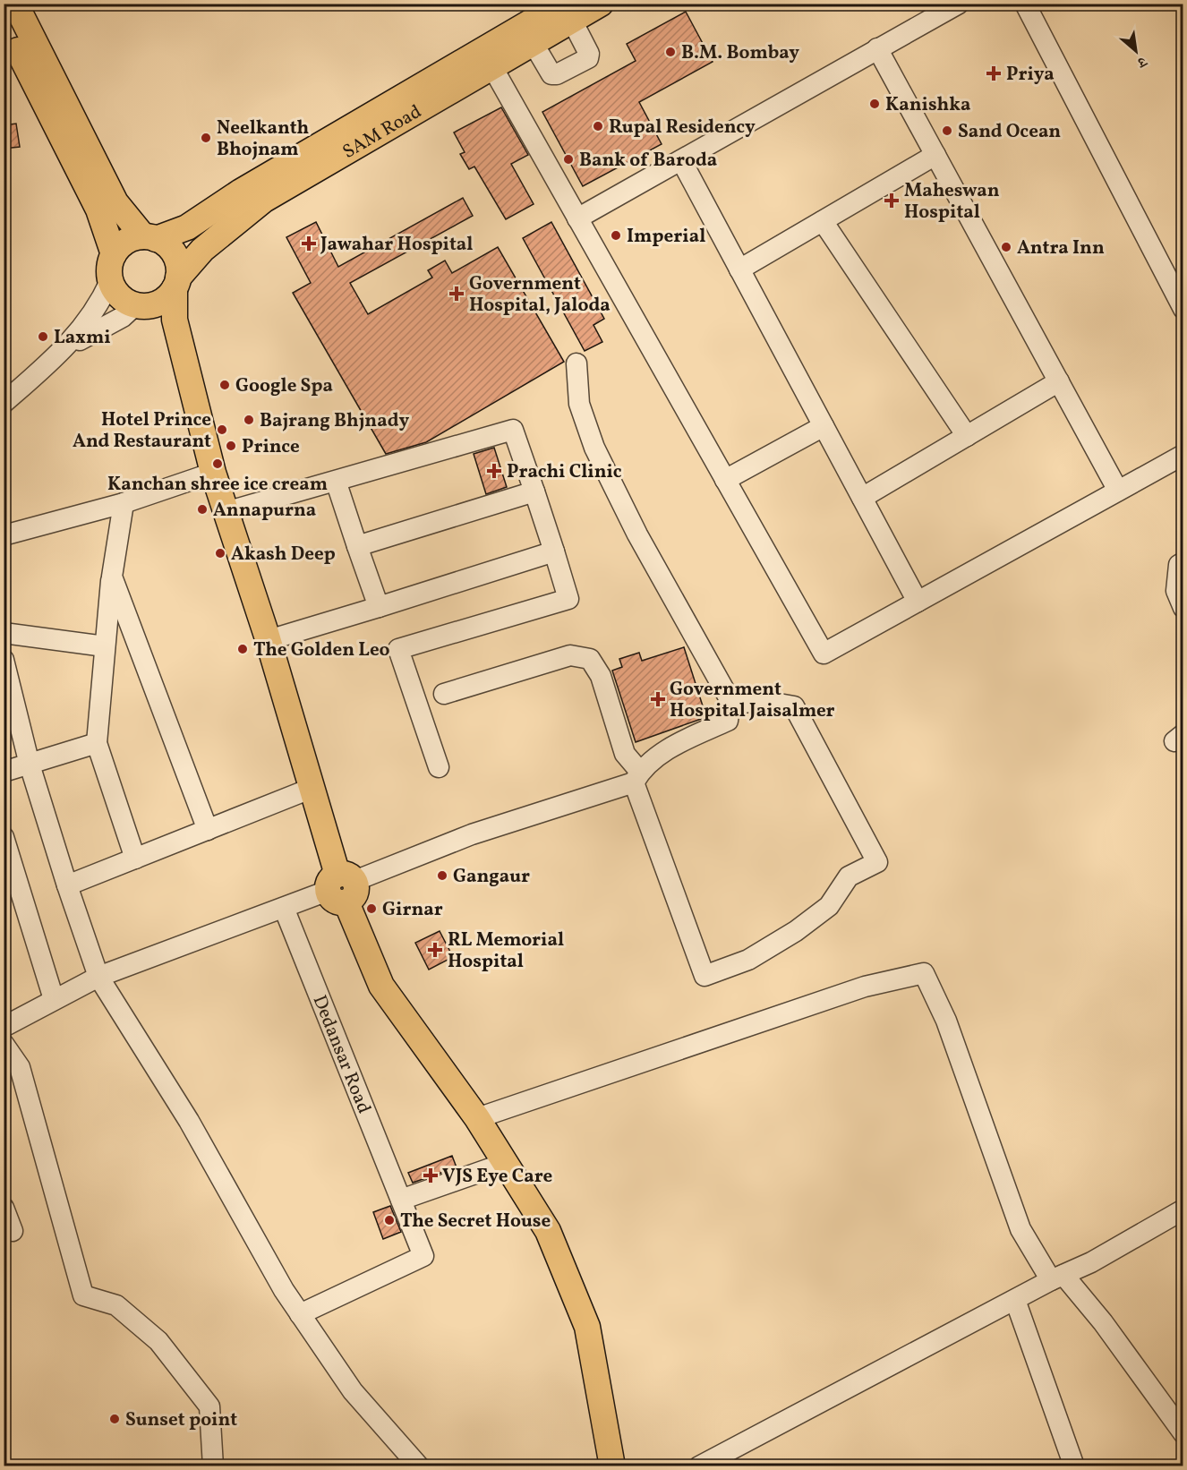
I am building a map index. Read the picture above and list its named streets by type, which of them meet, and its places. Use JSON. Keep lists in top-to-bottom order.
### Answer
{
  "streets": {
    "main road": ["SAM Road"],
    "street": ["Dedansar Road"]
  },
  "places": {
    "other": [
      "B.M. Bombay",
      "Kanishka",
      "Rupal Residency",
      "Sand Ocean",
      "Neelkanth Bhojnam",
      "Bank of Baroda",
      "Imperial",
      "Antra Inn",
      "Laxmi",
      "Google Spa",
      "Bajrang Bhjnady",
      "Hotel Prince And Restaurant",
      "Prince",
      "Kanchan shree ice cream",
      "Annapurna",
      "Akash Deep",
      "The Golden Leo",
      "Gangaur",
      "Girnar",
      "The Secret House",
      "Sunset point"
    ],
    "health": [
      "Priya",
      "Maheswan Hospital",
      "Jawahar Hospital",
      "Government Hospital, Jaloda",
      "Prachi Clinic",
      "Government Hospital Jaisalmer",
      "RL Memorial Hospital",
      "VJS Eye Care"
    ]
  },
  "north": "bottom right"
}
